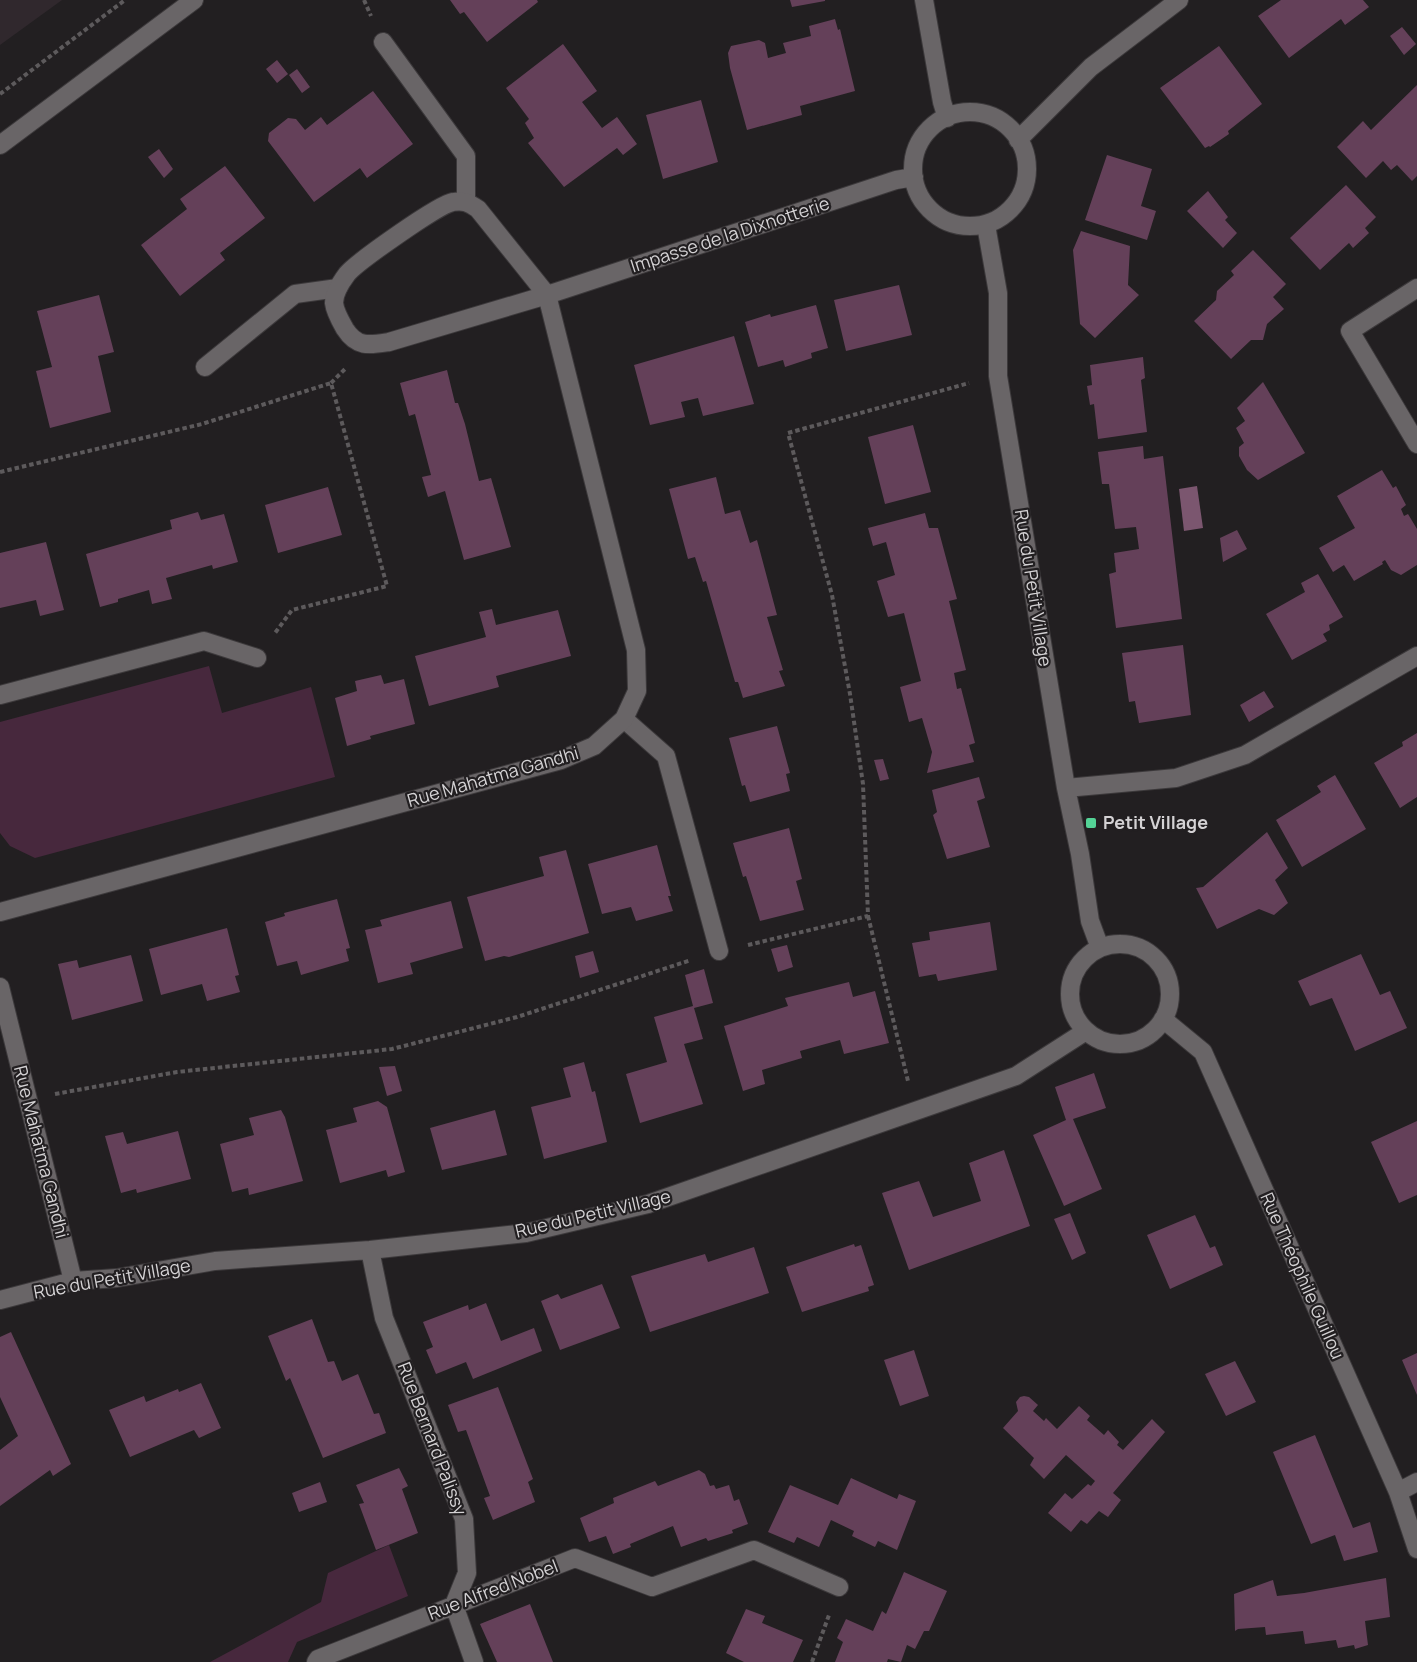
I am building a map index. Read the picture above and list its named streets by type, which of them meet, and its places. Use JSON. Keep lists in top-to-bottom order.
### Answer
{
  "streets": {
    "street": [
      "Impasse de la Dixnotterie",
      "Rue du Petit Village",
      "Rue Mahatma Gandhi",
      "Rue Théophile Guillou",
      "Rue Bernard Palissy",
      "Rue Alfred Nobel"
    ]
  },
  "crossings": [
    ["Impasse de la Dixnotterie", "Rue du Petit Village"],
    ["Impasse de la Dixnotterie", "Rue Mahatma Gandhi"],
    ["Rue du Petit Village", "Rue Mahatma Gandhi"],
    ["Rue du Petit Village", "Rue Théophile Guillou"],
    ["Rue du Petit Village", "Rue Bernard Palissy"],
    ["Rue Bernard Palissy", "Rue Alfred Nobel"]
  ],
  "places": {
    "transit": ["Petit Village"]
  }
}
